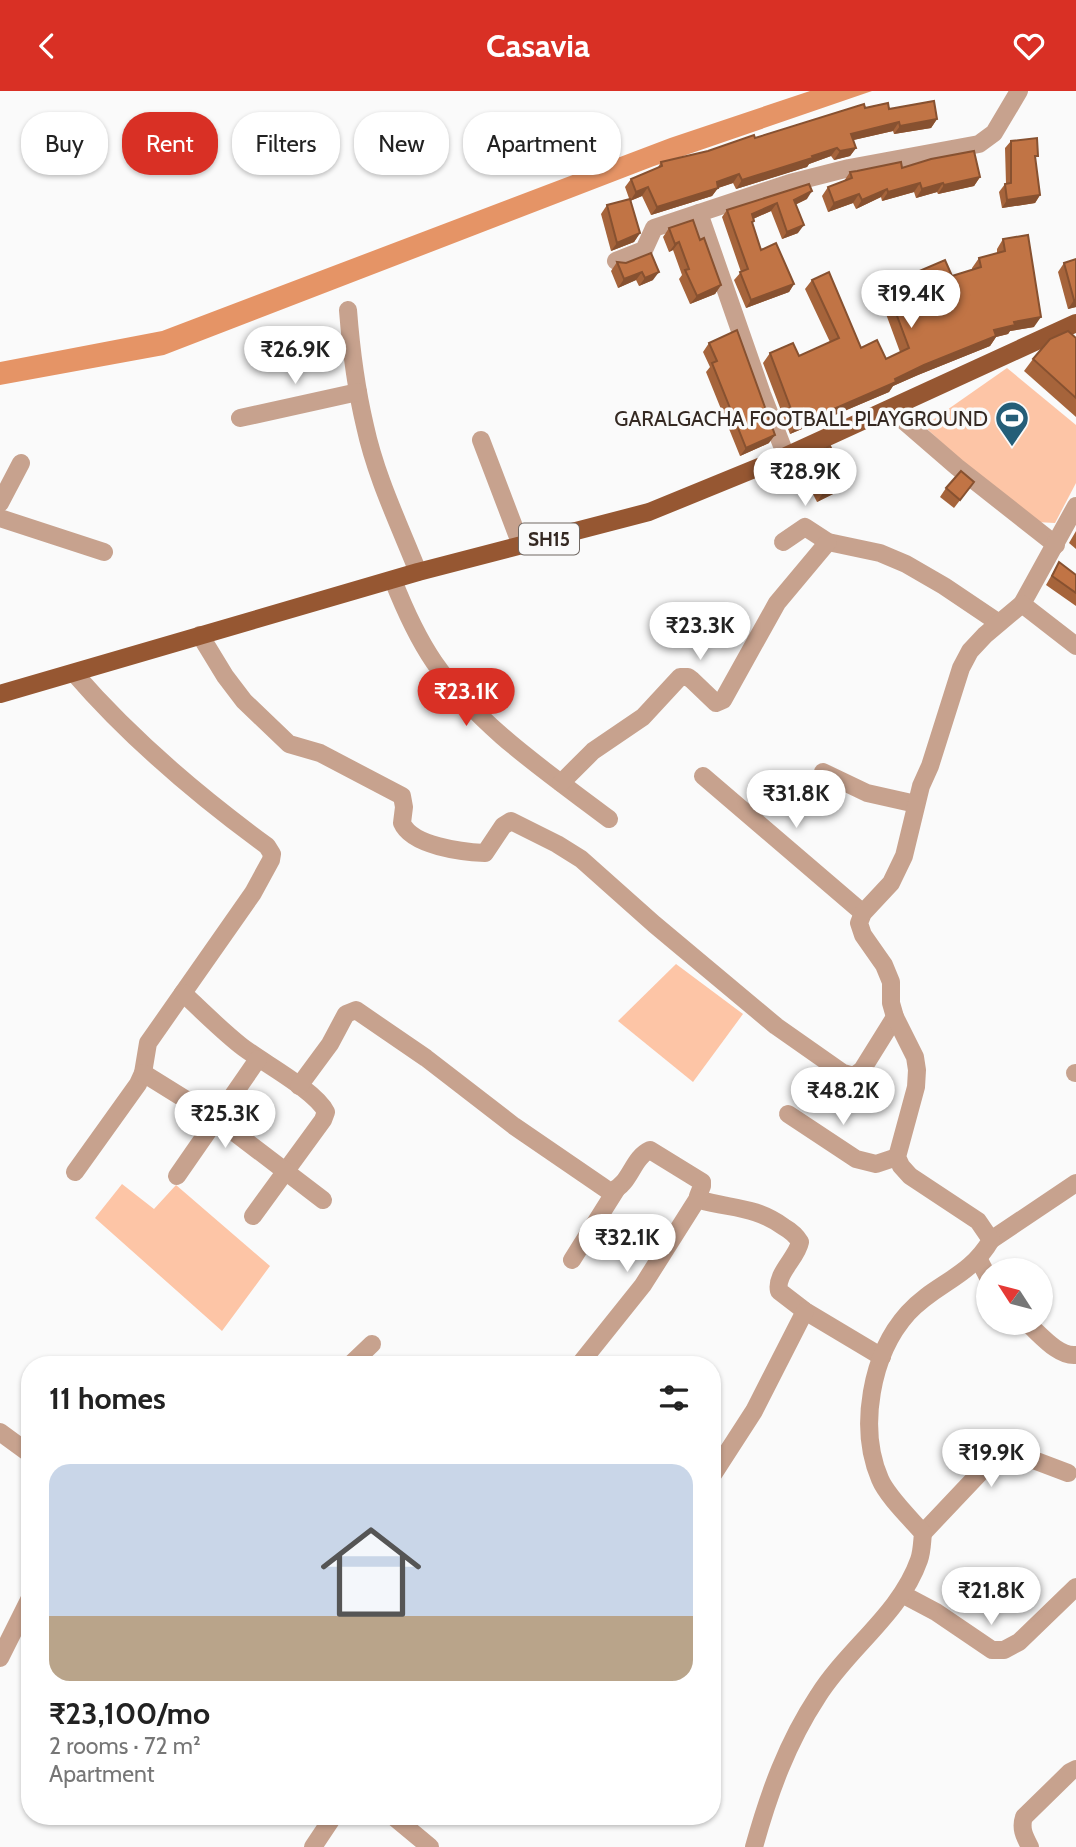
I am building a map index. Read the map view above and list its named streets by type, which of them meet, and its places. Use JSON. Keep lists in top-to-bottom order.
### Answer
{
  "streets": {
    "main road": ["SH15"]
  },
  "places": {
    "sports": ["GARALGACHA FOOTBALL PLAYGROUND"]
  },
  "north": "top left",
  "page": {
    "header": "Casavia",
    "chip": [
      "Buy",
      "Rent",
      "Filters",
      "New",
      "Apartment"
    ],
    "price": [
      "₹19.4K",
      "₹26.9K",
      "₹28.9K",
      "₹23.3K",
      "₹23.1K",
      "₹31.8K",
      "₹48.2K",
      "₹25.3K",
      "₹32.1K",
      "₹19.9K",
      "₹21.8K"
    ],
    "heading": "11 homes",
    "list": [
      {
        "name": "₹23,100/mo",
        "note": "2 rooms · 72 m² · Apartment"
      }
    ]
  }
}
